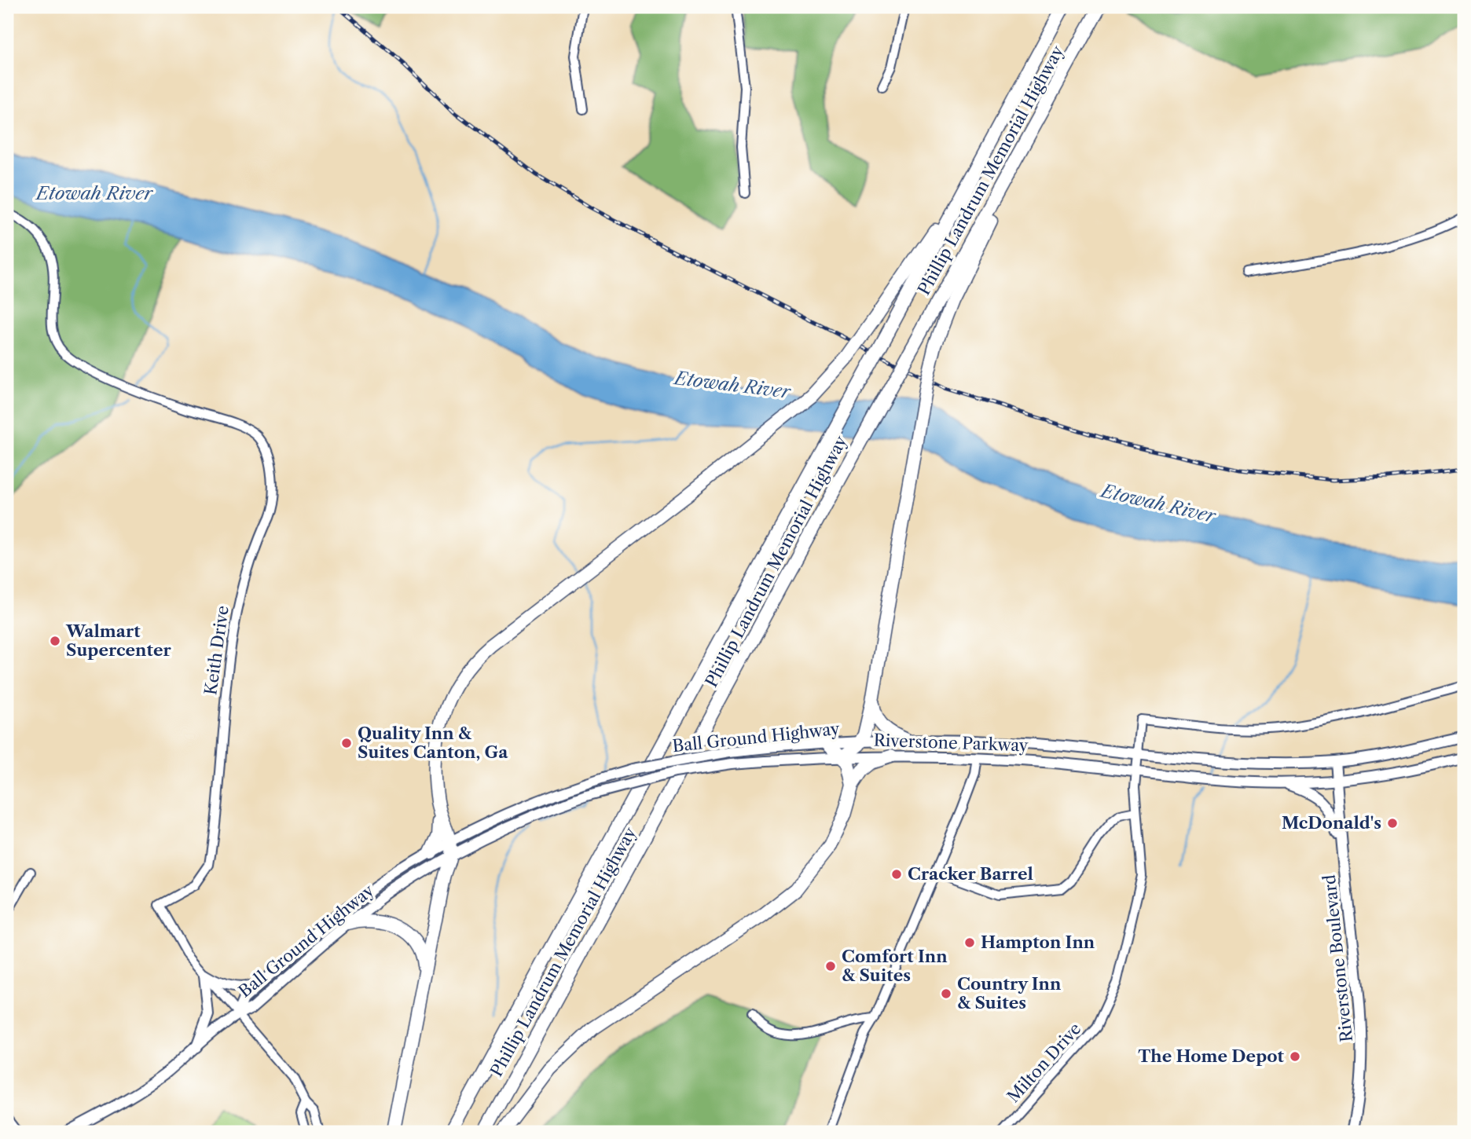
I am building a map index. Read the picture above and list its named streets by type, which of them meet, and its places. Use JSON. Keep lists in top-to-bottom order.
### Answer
{
  "streets": {
    "highway": ["Phillip Landrum Memorial Highway"],
    "main road": ["Ball Ground Highway", "Riverstone Parkway", "Riverstone Boulevard"],
    "street": ["Keith Drive", "Milton Drive"]
  },
  "crossings": [
    ["Keith Drive", "Ball Ground Highway"],
    ["Ball Ground Highway", "Riverstone Parkway"],
    ["Riverstone Parkway", "Riverstone Boulevard"],
    ["Riverstone Parkway", "Milton Drive"]
  ],
  "water": ["Etowah River"],
  "places": [
    "Walmart Supercenter",
    "Quality Inn & Suites Canton, Ga",
    "McDonald's",
    "Cracker Barrel",
    "Hampton Inn",
    "Comfort Inn & Suites",
    "Country Inn & Suites",
    "The Home Depot"
  ]
}
